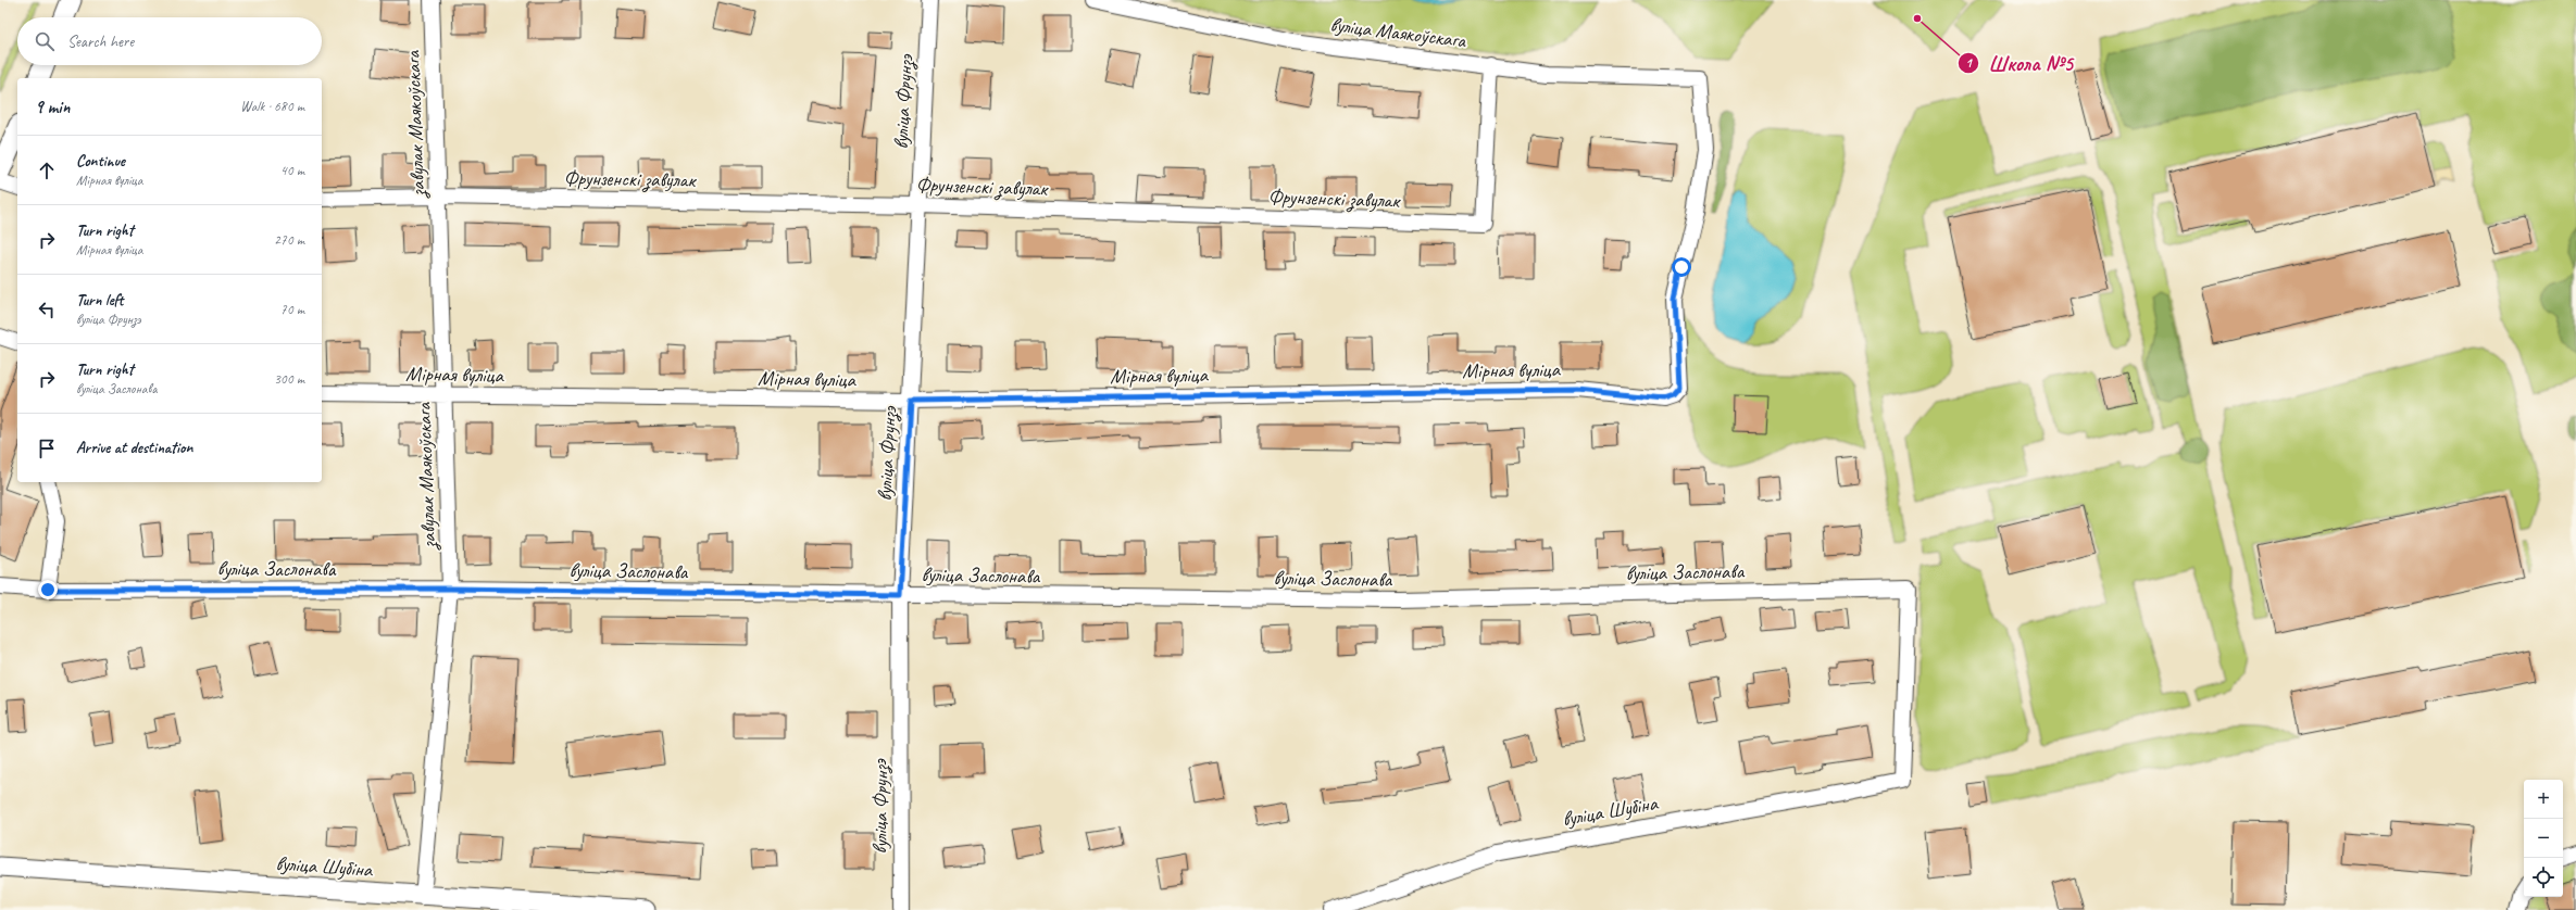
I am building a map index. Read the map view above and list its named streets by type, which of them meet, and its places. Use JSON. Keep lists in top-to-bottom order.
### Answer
{
  "streets": {
    "street": [
      "вуліца Маякоўскага",
      "вуліца Фрунзэ",
      "завулак Маякоўскага",
      "Фрунзенскі завулак",
      "Мірная вуліца",
      "вуліца Заслонава",
      "вуліца Шубіна"
    ]
  },
  "crossings": [
    ["вуліца Маякоўскага", "Фрунзенскі завулак"],
    ["вуліца Маякоўскага", "Мірная вуліца"],
    ["вуліца Фрунзэ", "Фрунзенскі завулак"],
    ["вуліца Фрунзэ", "Мірная вуліца"],
    ["вуліца Фрунзэ", "вуліца Заслонава"],
    ["завулак Маякоўскага", "Фрунзенскі завулак"],
    ["завулак Маякоўскага", "Мірная вуліца"],
    ["завулак Маякоўскага", "вуліца Заслонава"],
    ["завулак Маякоўскага", "вуліца Шубіна"],
    ["вуліца Заслонава", "вуліца Шубіна"]
  ],
  "places": ["Школа №5"],
  "page": {
    "search": "Search here",
    "heading": ["9 min", "Walk · 680 m"],
    "list": [
      ["Continue", "Мірная вуліца", "40 m"],
      ["Turn right", "Мірная вуліца", "270 m"],
      ["Turn left", "вуліца Фрунзэ", "70 m"],
      ["Turn right", "вуліца Заслонава", "300 m"],
      "Arrive at destination"
    ],
    "map_buttons": ["+", "−"]
  }
}
